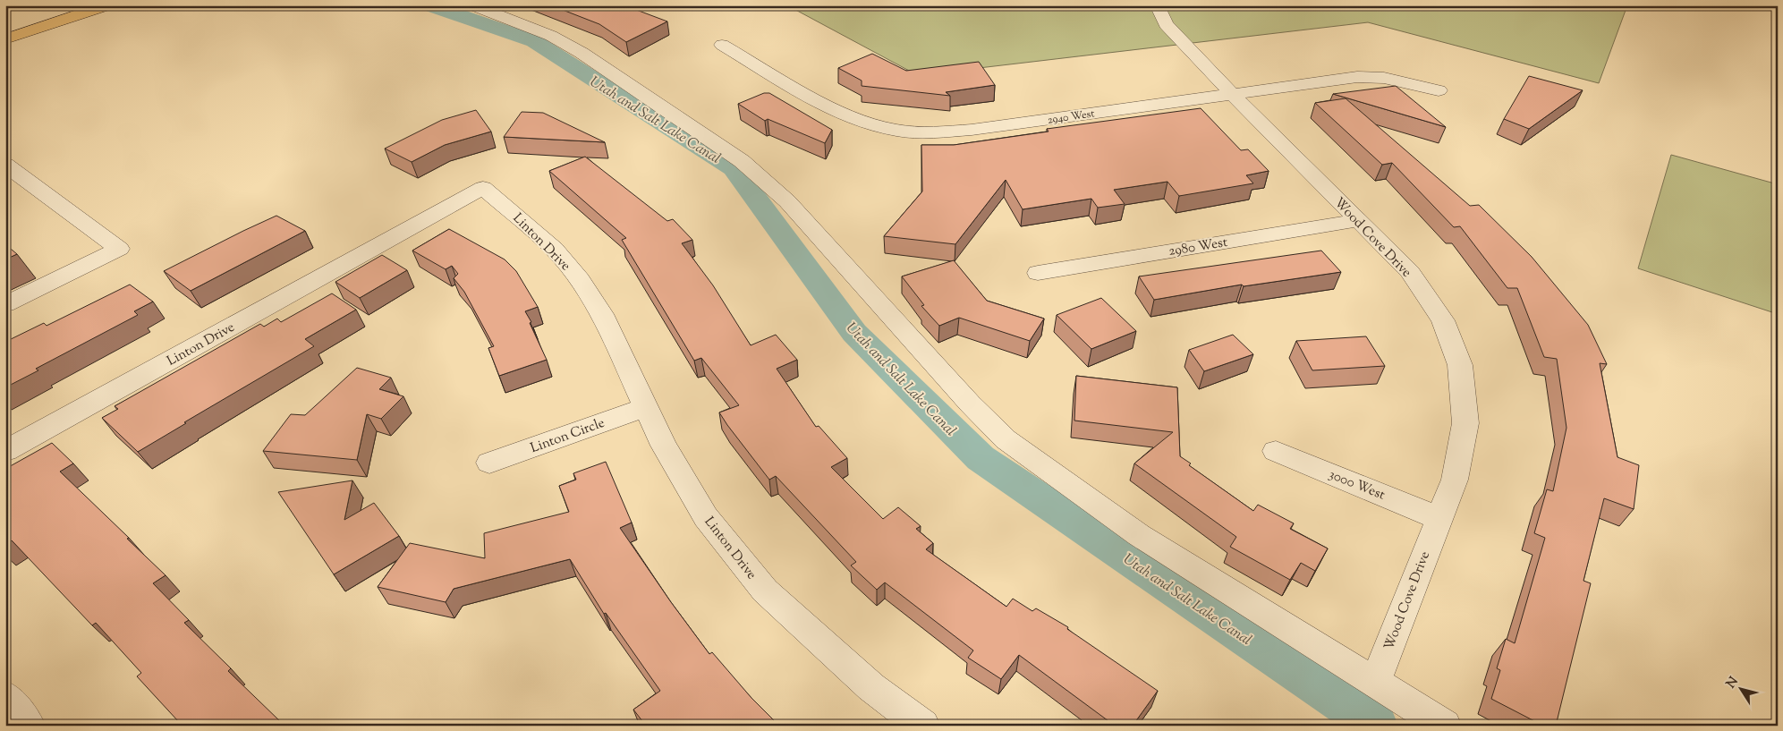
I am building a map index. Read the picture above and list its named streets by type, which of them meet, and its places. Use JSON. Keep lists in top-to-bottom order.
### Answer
{
  "streets": {
    "street": [
      "2940 West",
      "Wood Cove Drive",
      "Linton Drive",
      "2980 West",
      "Linton Circle",
      "3000 West"
    ]
  },
  "crossings": [
    ["2940 West", "Wood Cove Drive"],
    ["Wood Cove Drive", "2980 West"],
    ["Wood Cove Drive", "3000 West"],
    ["Linton Drive", "Linton Circle"]
  ],
  "water": ["Utah and Salt Lake Canal"],
  "north": "top left"
}
